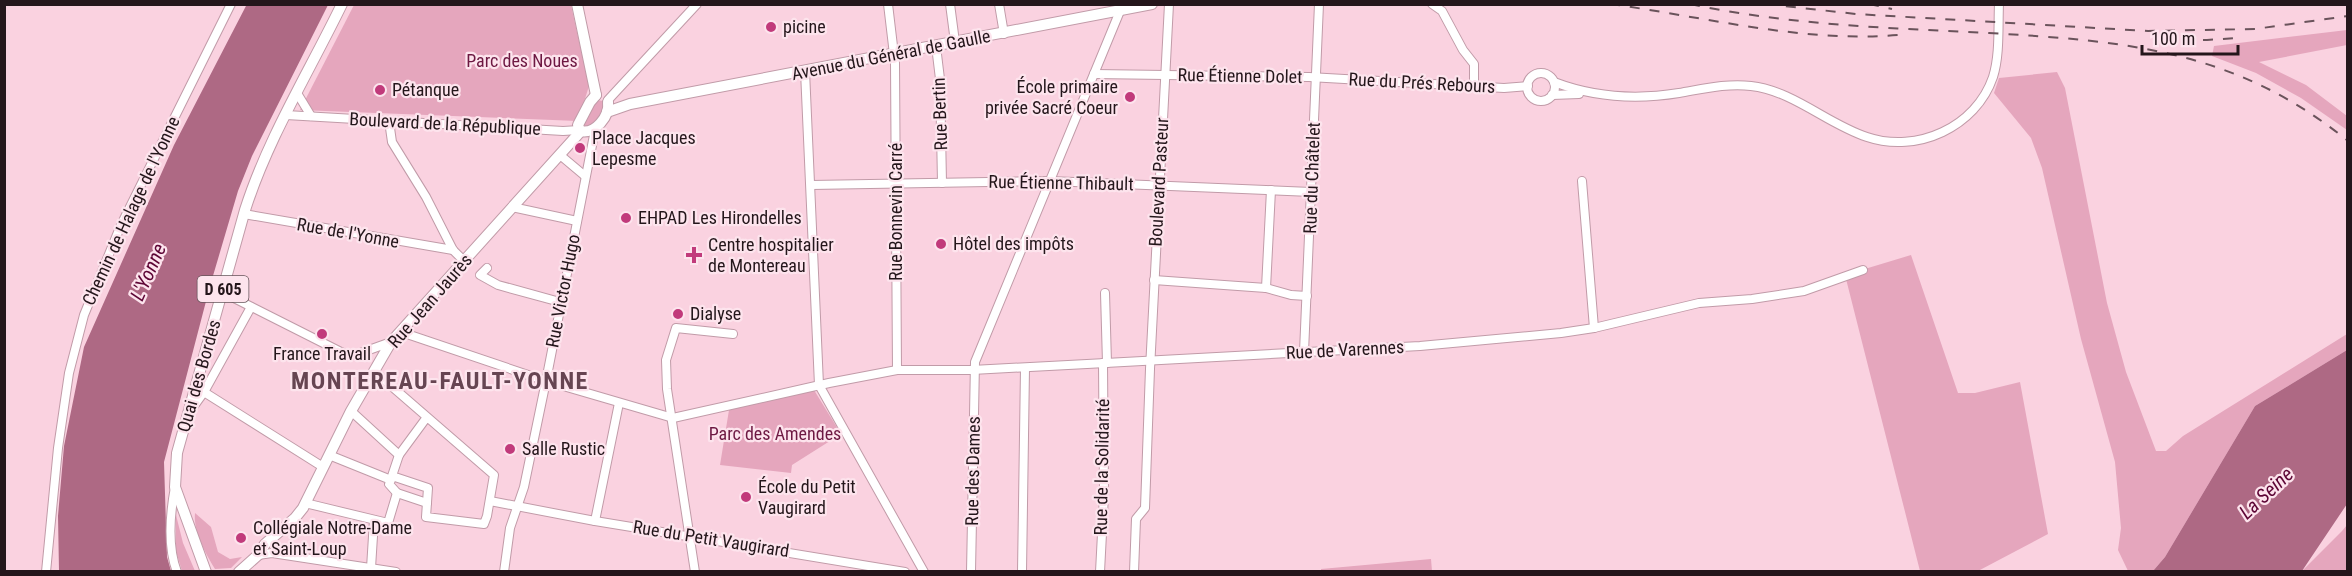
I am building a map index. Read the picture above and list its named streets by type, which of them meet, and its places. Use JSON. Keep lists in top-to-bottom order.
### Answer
{
  "streets": {
    "main road": [
      "Avenue du Général de Gaulle",
      "D 605",
      "Rue Jean Jaurès",
      "Quai des Bordes"
    ],
    "street": [
      "Rue Étienne Dolet",
      "Rue du Prés Rebours",
      "Rue Bertin",
      "Boulevard de la République",
      "Rue du Châtelet",
      "Boulevard Pasteur",
      "Rue Étienne Thibault",
      "Chemin de Halage de l'Yonne",
      "Rue Bonnevin Carré",
      "Rue de l'Yonne",
      "Rue Victor Hugo",
      "Rue de Varennes",
      "Rue de la Solidarité",
      "Rue des Dames",
      "Rue du Petit Vaugirard"
    ]
  },
  "crossings": [
    ["Avenue du Général de Gaulle", "Rue Bertin"],
    ["Avenue du Général de Gaulle", "Rue Bonnevin Carré"],
    ["Avenue du Général de Gaulle", "Rue des Dames"],
    ["Rue Étienne Dolet", "Rue du Prés Rebours"],
    ["Rue Étienne Dolet", "Rue du Châtelet"],
    ["Rue Étienne Dolet", "Boulevard Pasteur"],
    ["Rue Étienne Dolet", "Rue des Dames"],
    ["Rue du Prés Rebours", "Rue du Châtelet"],
    ["Rue Bertin", "Rue Étienne Thibault"],
    ["Boulevard de la République", "D 605"],
    ["Boulevard de la République", "Rue Jean Jaurès"],
    ["Boulevard de la République", "Quai des Bordes"],
    ["Rue du Châtelet", "Rue Étienne Thibault"],
    ["Rue du Châtelet", "Rue de Varennes"],
    ["Boulevard Pasteur", "Rue Étienne Thibault"],
    ["Boulevard Pasteur", "Rue de Varennes"],
    ["Rue Étienne Thibault", "Rue Bonnevin Carré"],
    ["Rue Étienne Thibault", "Rue des Dames"],
    ["Rue Bonnevin Carré", "Rue de Varennes"],
    ["Rue de l'Yonne", "Quai des Bordes"],
    ["D 605", "Quai des Bordes"],
    ["Rue Victor Hugo", "Rue du Petit Vaugirard"],
    ["Rue de Varennes", "Rue de la Solidarité"],
    ["Rue de Varennes", "Rue des Dames"]
  ],
  "districts": ["MONTEREAU-FAULT-YONNE"],
  "water": ["L'Yonne", "La Seine"],
  "parks": ["Parc des Noues", "Parc des Amendes"],
  "places": {
    "other": [
      "picine",
      "Pétanque",
      "École primaire privée Sacré Coeur",
      "Place Jacques Lepesme",
      "EHPAD Les Hirondelles",
      "Hôtel des impôts",
      "Dialyse",
      "France Travail",
      "Salle Rustic",
      "École du Petit Vaugirard",
      "Collégiale Notre-Dame et Saint-Loup"
    ],
    "health": ["Centre hospitalier de Montereau"]
  },
  "scale_bar": "100 m"
}
